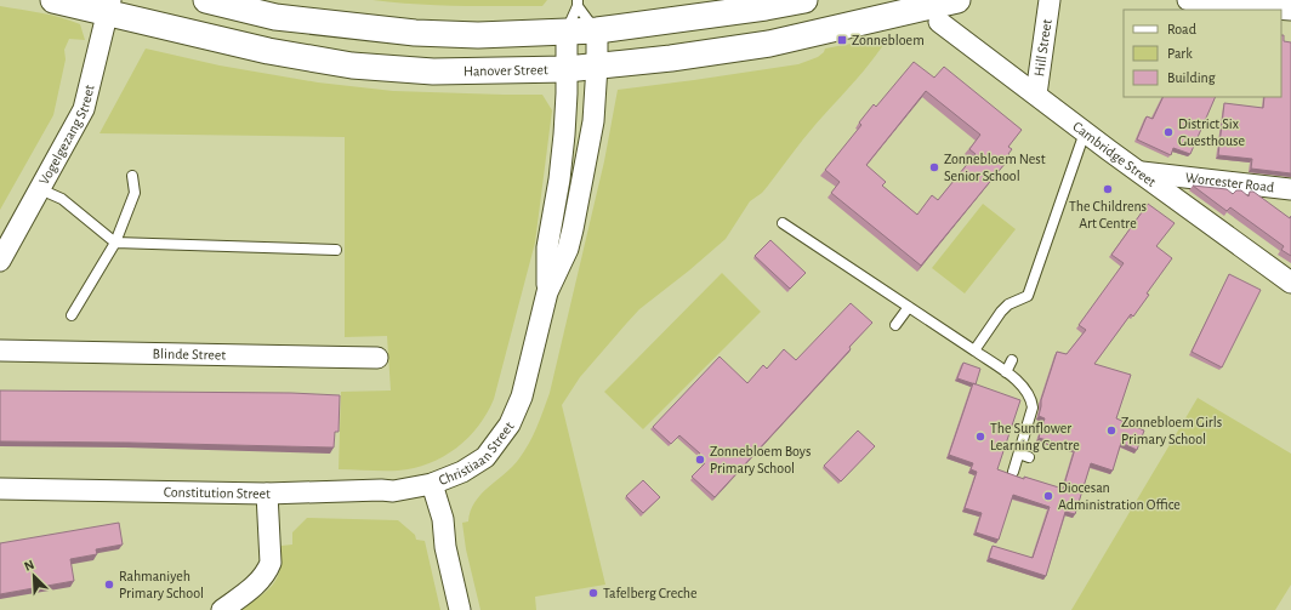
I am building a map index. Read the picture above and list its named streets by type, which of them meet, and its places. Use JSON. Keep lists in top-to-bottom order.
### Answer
{
  "streets": {
    "street": [
      "Hill Street",
      "Hanover Street",
      "Vogelgezang Street",
      "Cambridge Street",
      "Worcester Road",
      "Blinde Street",
      "Christiaan Street",
      "Constitution Street"
    ]
  },
  "crossings": [
    ["Hill Street", "Cambridge Street"],
    ["Hanover Street", "Vogelgezang Street"],
    ["Hanover Street", "Christiaan Street"],
    ["Cambridge Street", "Worcester Road"],
    ["Christiaan Street", "Constitution Street"]
  ],
  "places": {
    "transit": ["Zonnebloem"],
    "other": [
      "District Six Guesthouse",
      "Zonnebloem Nest Senior School",
      "The Childrens Art Centre",
      "Zonnebloem Girls Primary School",
      "The Sunflower Learning Centre",
      "Zonnebloem Boys Primary School",
      "Diocesan Administration Office",
      "Rahmaniyeh Primary School",
      "Tafelberg Creche"
    ]
  },
  "legend": ["Road", "Park", "Building"],
  "north": "top left"
}
